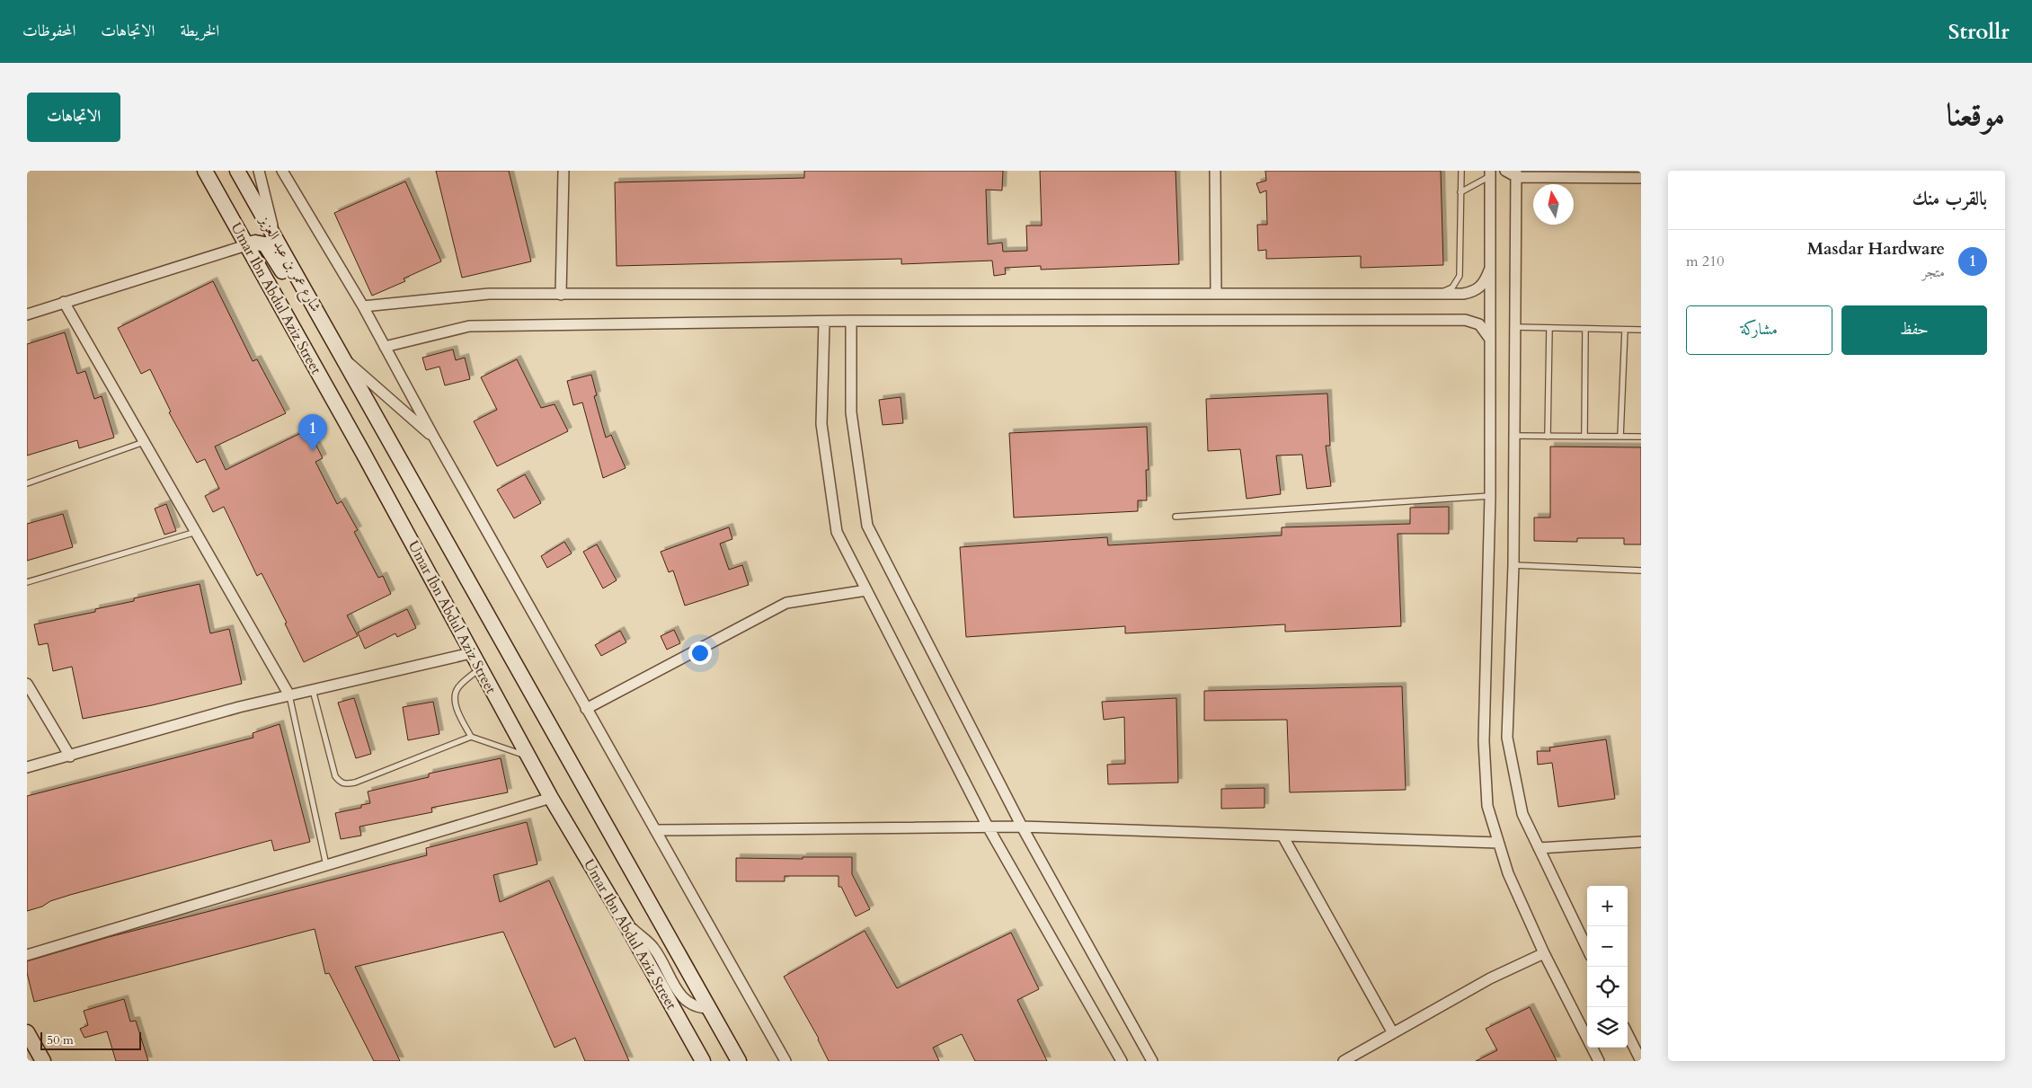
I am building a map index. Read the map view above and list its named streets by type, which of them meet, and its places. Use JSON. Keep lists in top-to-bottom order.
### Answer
{
  "streets": {
    "main road": ["شارع عمر بن عبد العزيز", "Umar Ibn Abdul Aziz Street"]
  },
  "crossings": [
    ["شارع عمر بن عبد العزيز", "Umar Ibn Abdul Aziz Street"]
  ],
  "scale_bar": "50 m",
  "north": "top",
  "page": {
    "header": "Strollr",
    "nav": ["الخريطة", "الاتجاهات", "المحفوظات"],
    "title": "موقعنا",
    "buttons": [
      "الاتجاهات",
      ["حفظ", "مشاركة"]
    ],
    "heading": "بالقرب منك",
    "list": [
      {
        "mark": "1",
        "name": "Masdar Hardware",
        "note": "متجر",
        "value": "210 m"
      }
    ],
    "pins": "1",
    "map_buttons": ["+", "−"],
    "scale": "50 m"
  }
}
